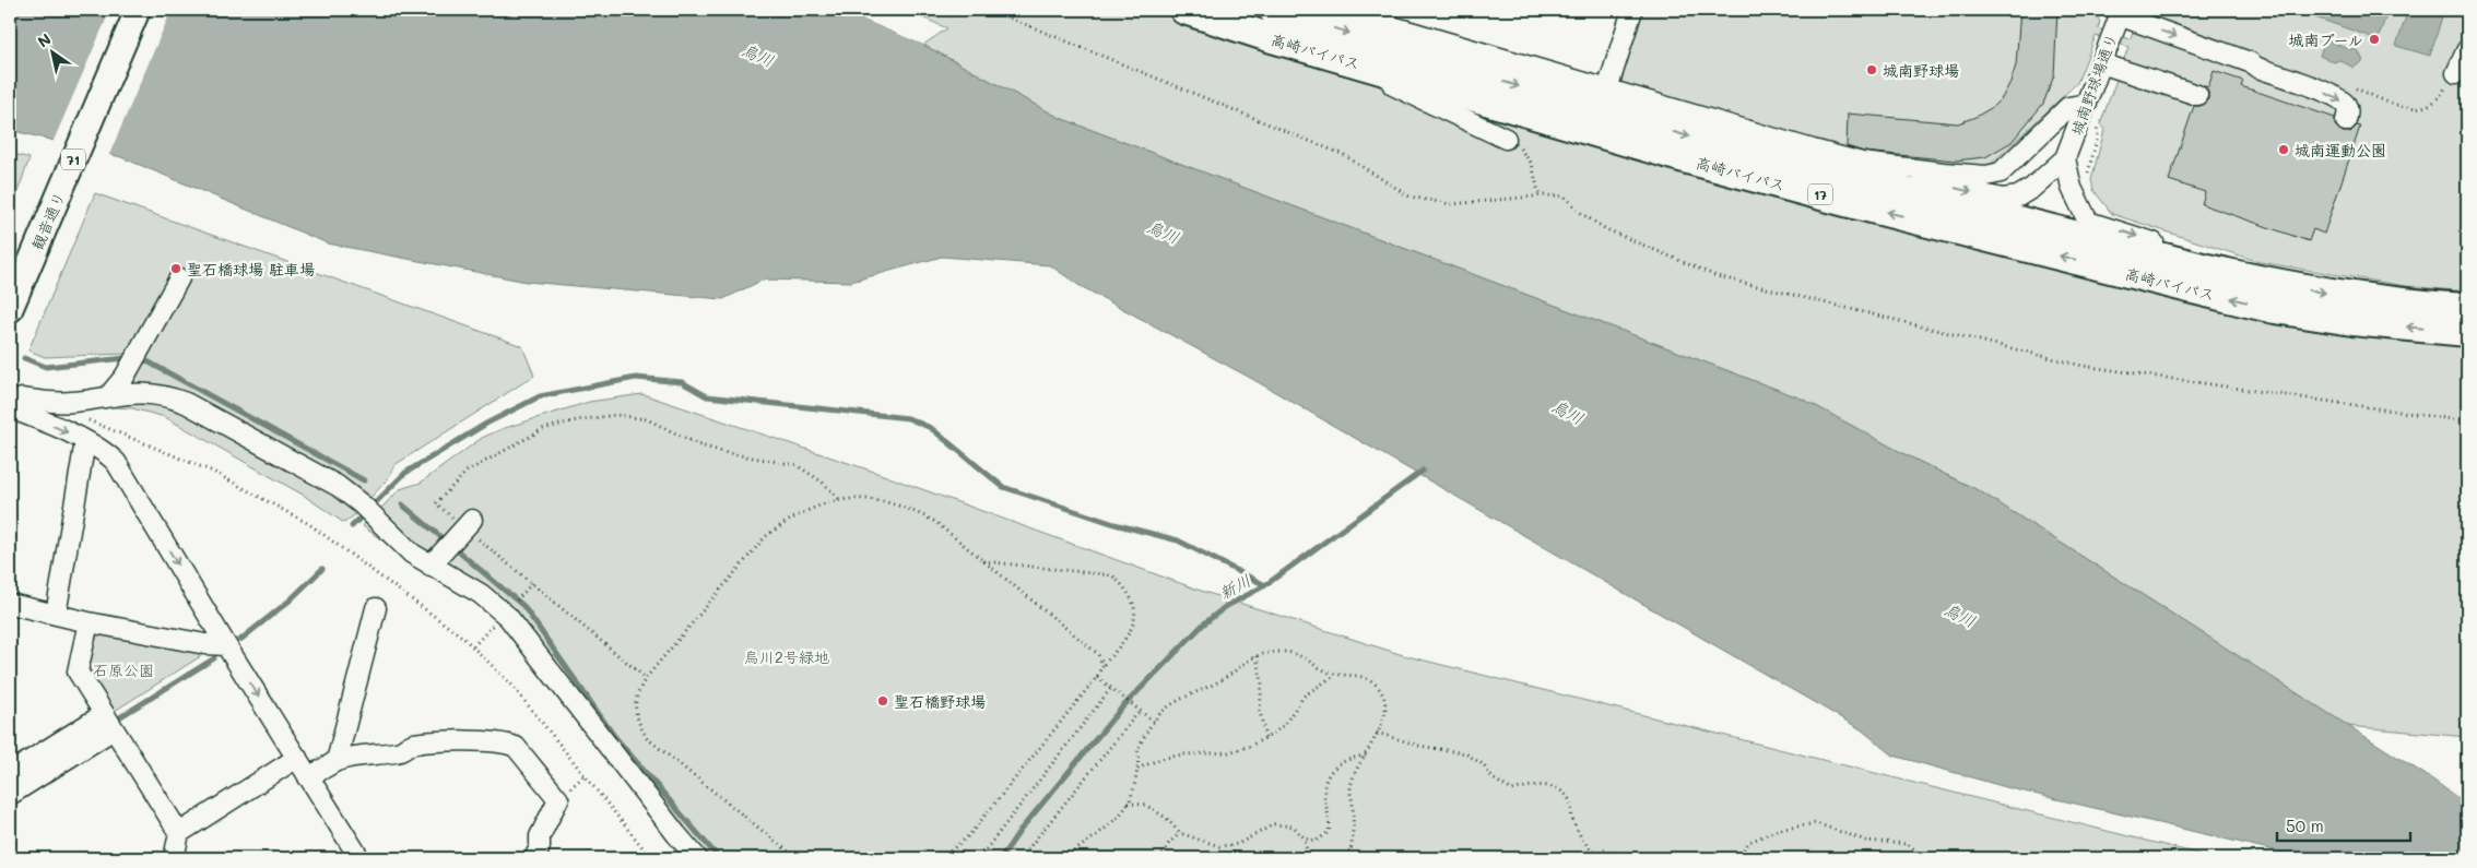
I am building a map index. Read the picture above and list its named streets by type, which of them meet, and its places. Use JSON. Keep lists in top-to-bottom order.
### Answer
{
  "streets": {
    "highway": ["高崎バイパス", "17"],
    "main road": ["71", "観音通り"],
    "street": ["城南野球場通り"]
  },
  "water": ["烏川", "新川"],
  "parks": ["烏川2号緑地", "石原公園"],
  "places": [
    "城南プール",
    "城南野球場",
    "城南運動公園",
    "聖石橋球場 駐車場",
    "聖石橋野球場"
  ],
  "scale_bar": "50 m",
  "north": "top left"
}
